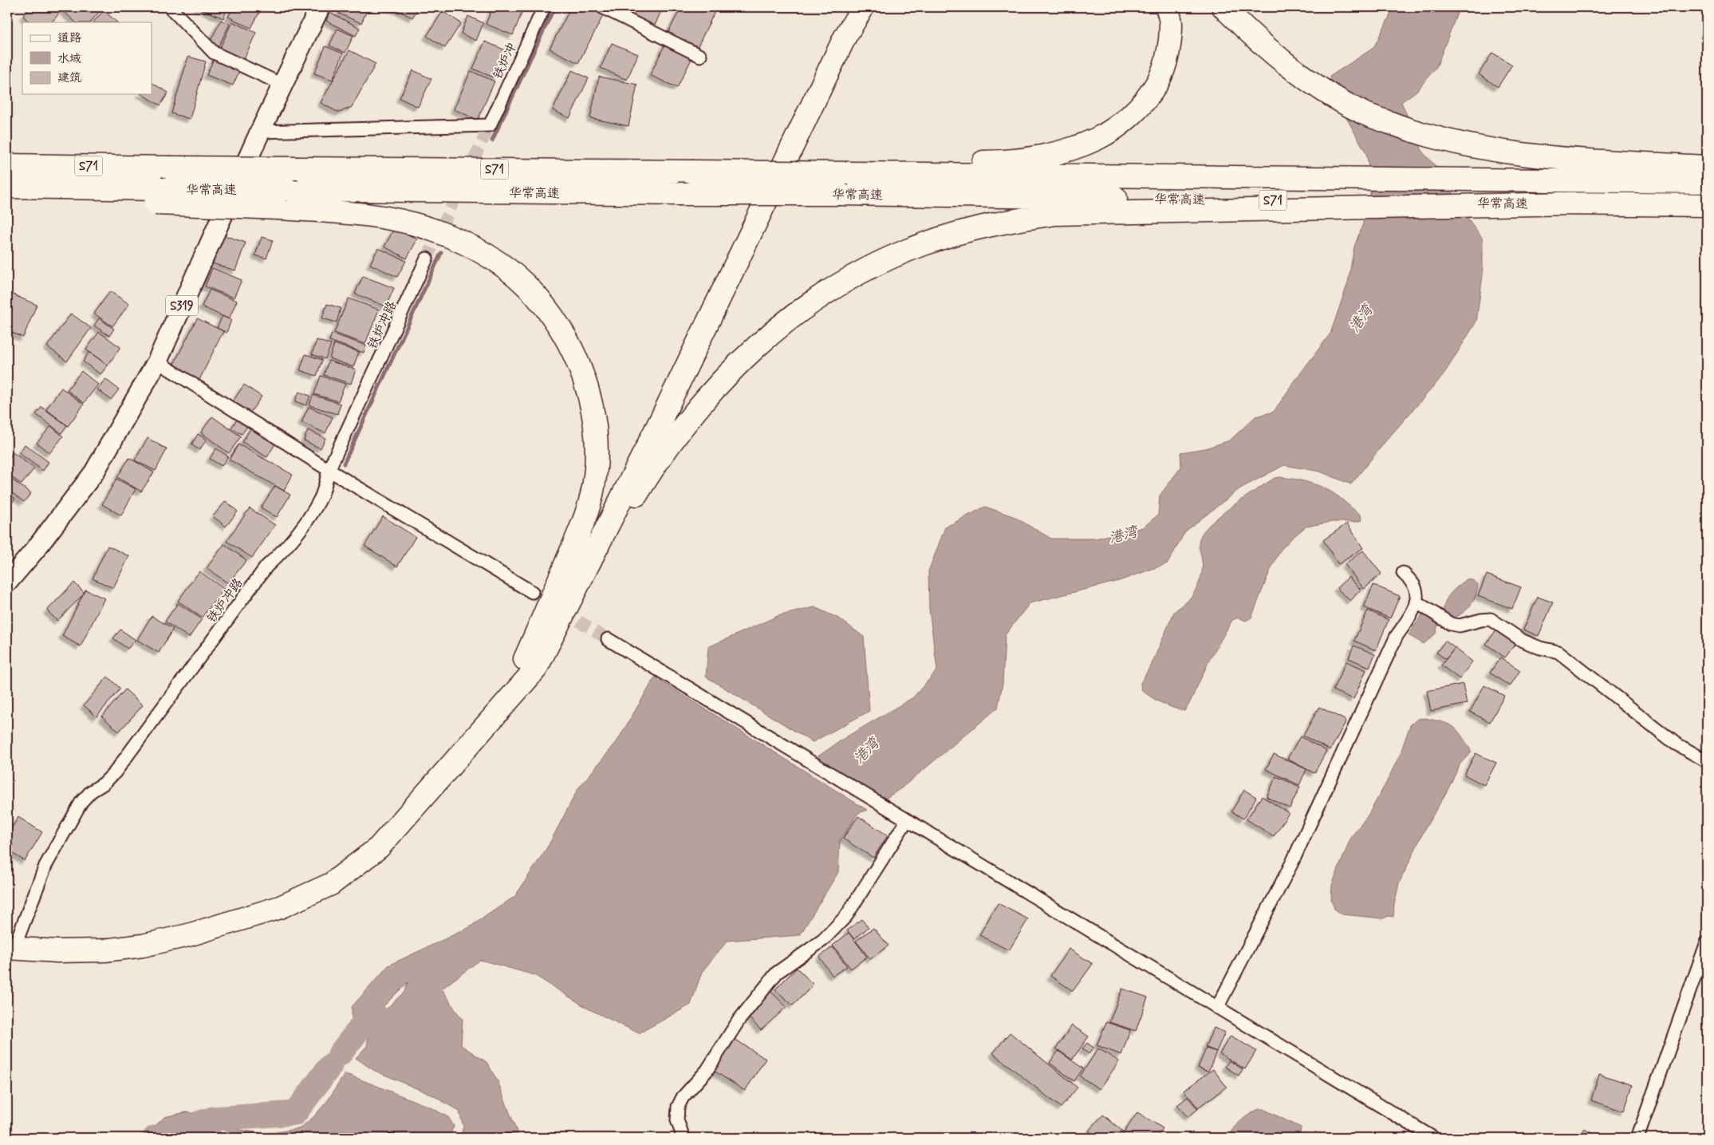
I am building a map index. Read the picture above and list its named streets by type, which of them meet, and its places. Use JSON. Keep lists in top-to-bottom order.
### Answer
{
  "streets": {
    "highway": ["S71", "华常高速"],
    "main road": ["S319"],
    "street": ["铁炉冲", "铁炉冲路"]
  },
  "crossings": [
    ["铁炉冲", "S319"]
  ],
  "water": ["港湾"],
  "legend": ["道路", "水域", "建筑"]
}
